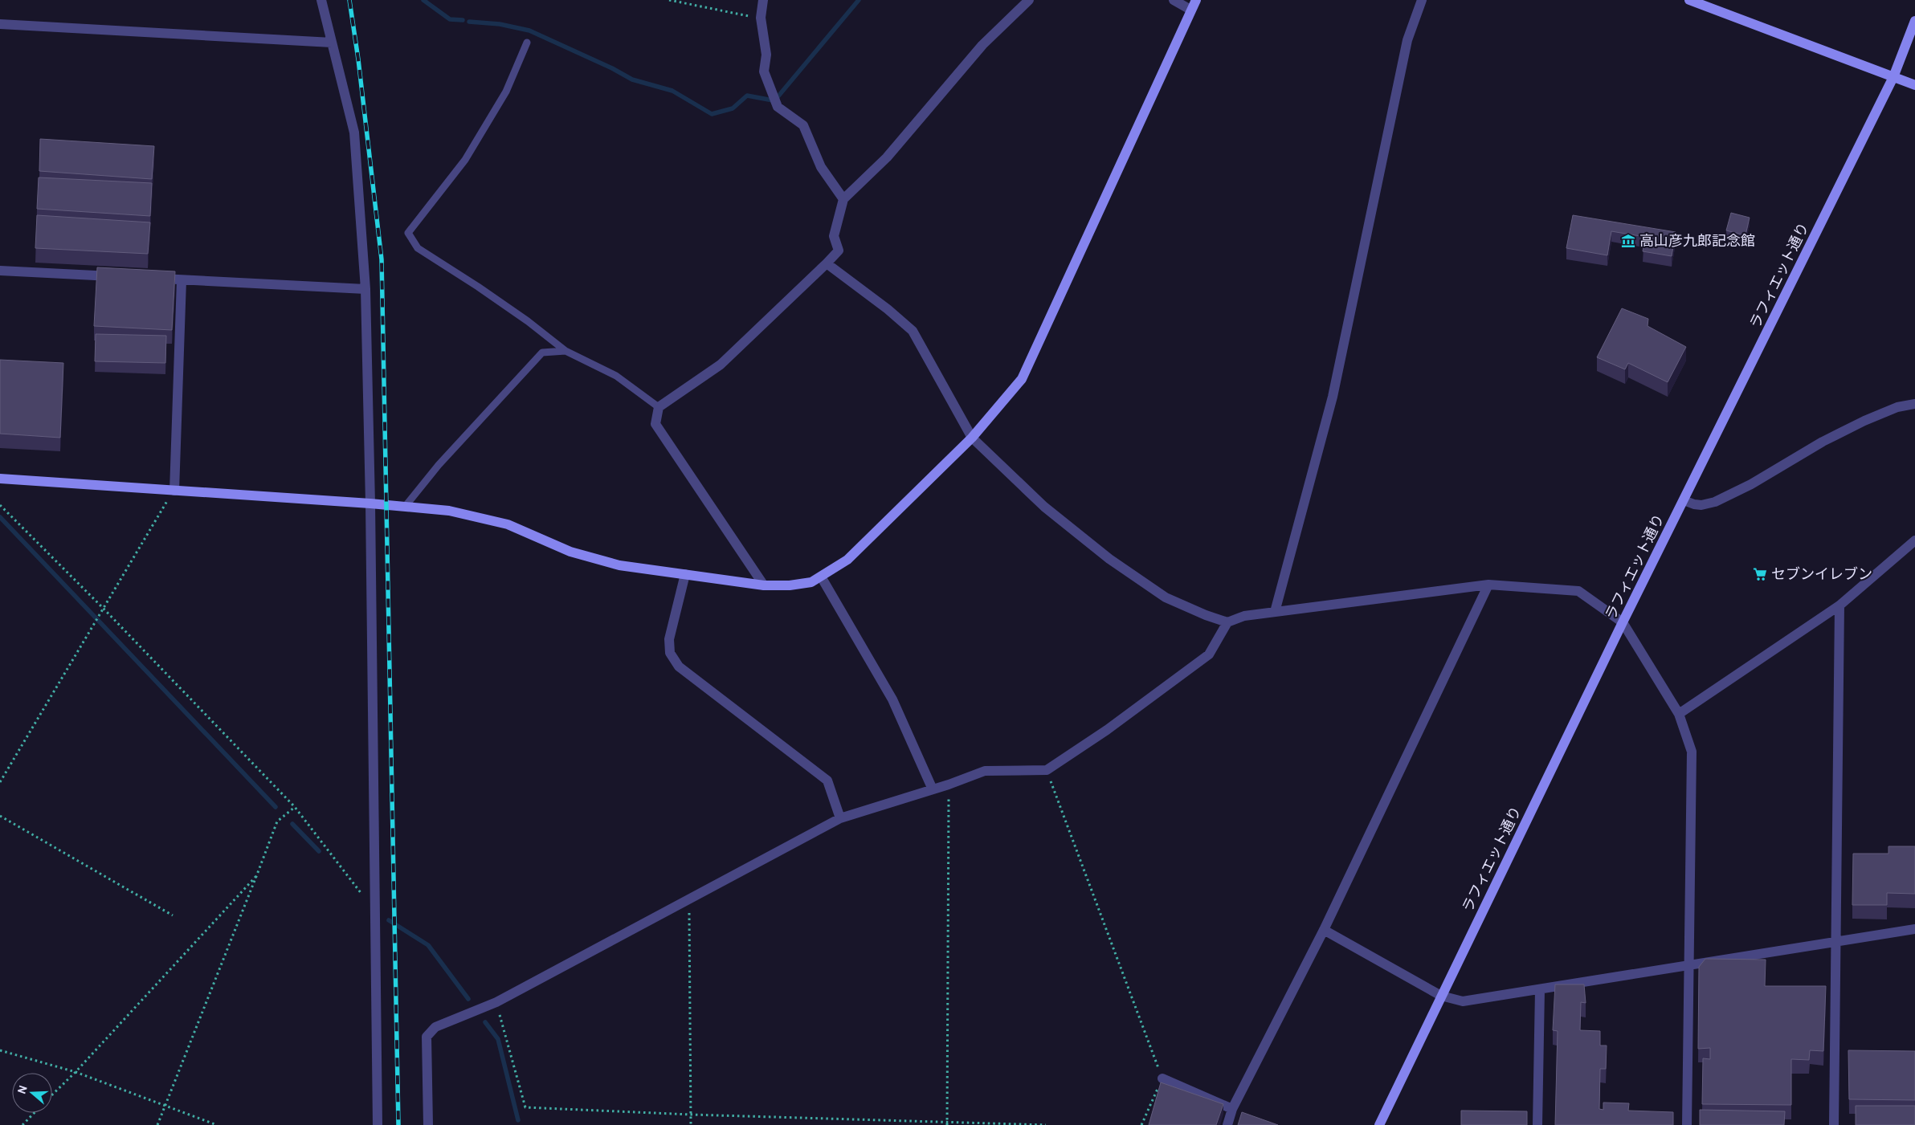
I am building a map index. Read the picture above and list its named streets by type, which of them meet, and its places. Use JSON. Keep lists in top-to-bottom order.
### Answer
{
  "streets": {
    "street": ["ラフィエット通り"]
  },
  "places": {
    "museum": ["高山彦九郎記念館"],
    "supermarket": ["セブンイレブン"]
  },
  "north": "left"
}
